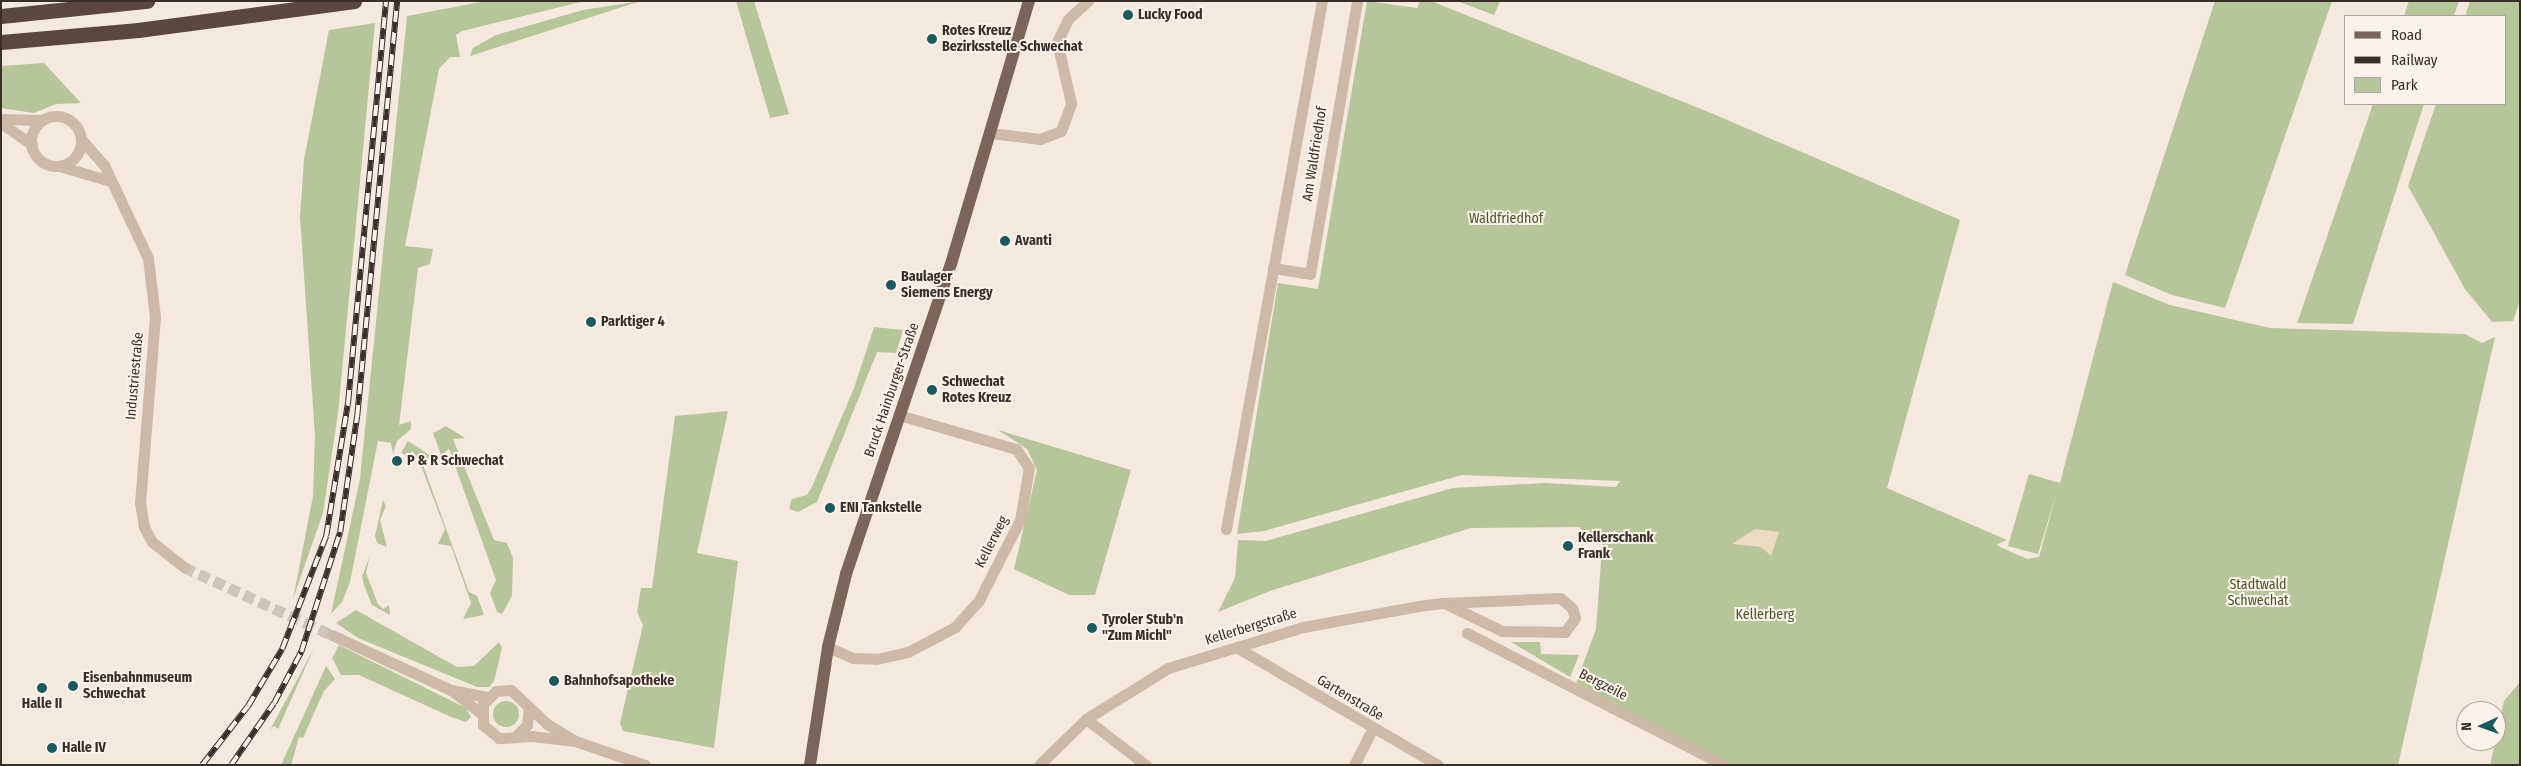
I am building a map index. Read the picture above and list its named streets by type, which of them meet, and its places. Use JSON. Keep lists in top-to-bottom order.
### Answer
{
  "streets": {
    "main road": ["Bruck Hainburger-Straße"],
    "street": [
      "Am Waldfriedhof",
      "Industriestraße",
      "Kellerweg",
      "Kellerbergstraße",
      "Bergzeile",
      "Gartenstraße"
    ]
  },
  "crossings": [
    ["Bruck Hainburger-Straße", "Kellerweg"],
    ["Kellerbergstraße", "Gartenstraße"]
  ],
  "parks": ["Waldfriedhof", "Stadtwald Schwechat", "Kellerberg"],
  "places": [
    "Lucky Food",
    "Rotes Kreuz Bezirksstelle Schwechat",
    "Avanti",
    "Baulager Siemens Energy",
    "Parktiger 4",
    "Schwechat Rotes Kreuz",
    "P & R Schwechat",
    "ENI Tankstelle",
    "Kellerschank Frank",
    "Tyroler Stub'n \"Zum Michl\"",
    "Bahnhofsapotheke",
    "Eisenbahnmuseum Schwechat",
    "Halle II",
    "Halle IV"
  ],
  "legend": ["Road", "Railway", "Park"],
  "north": "left"
}
